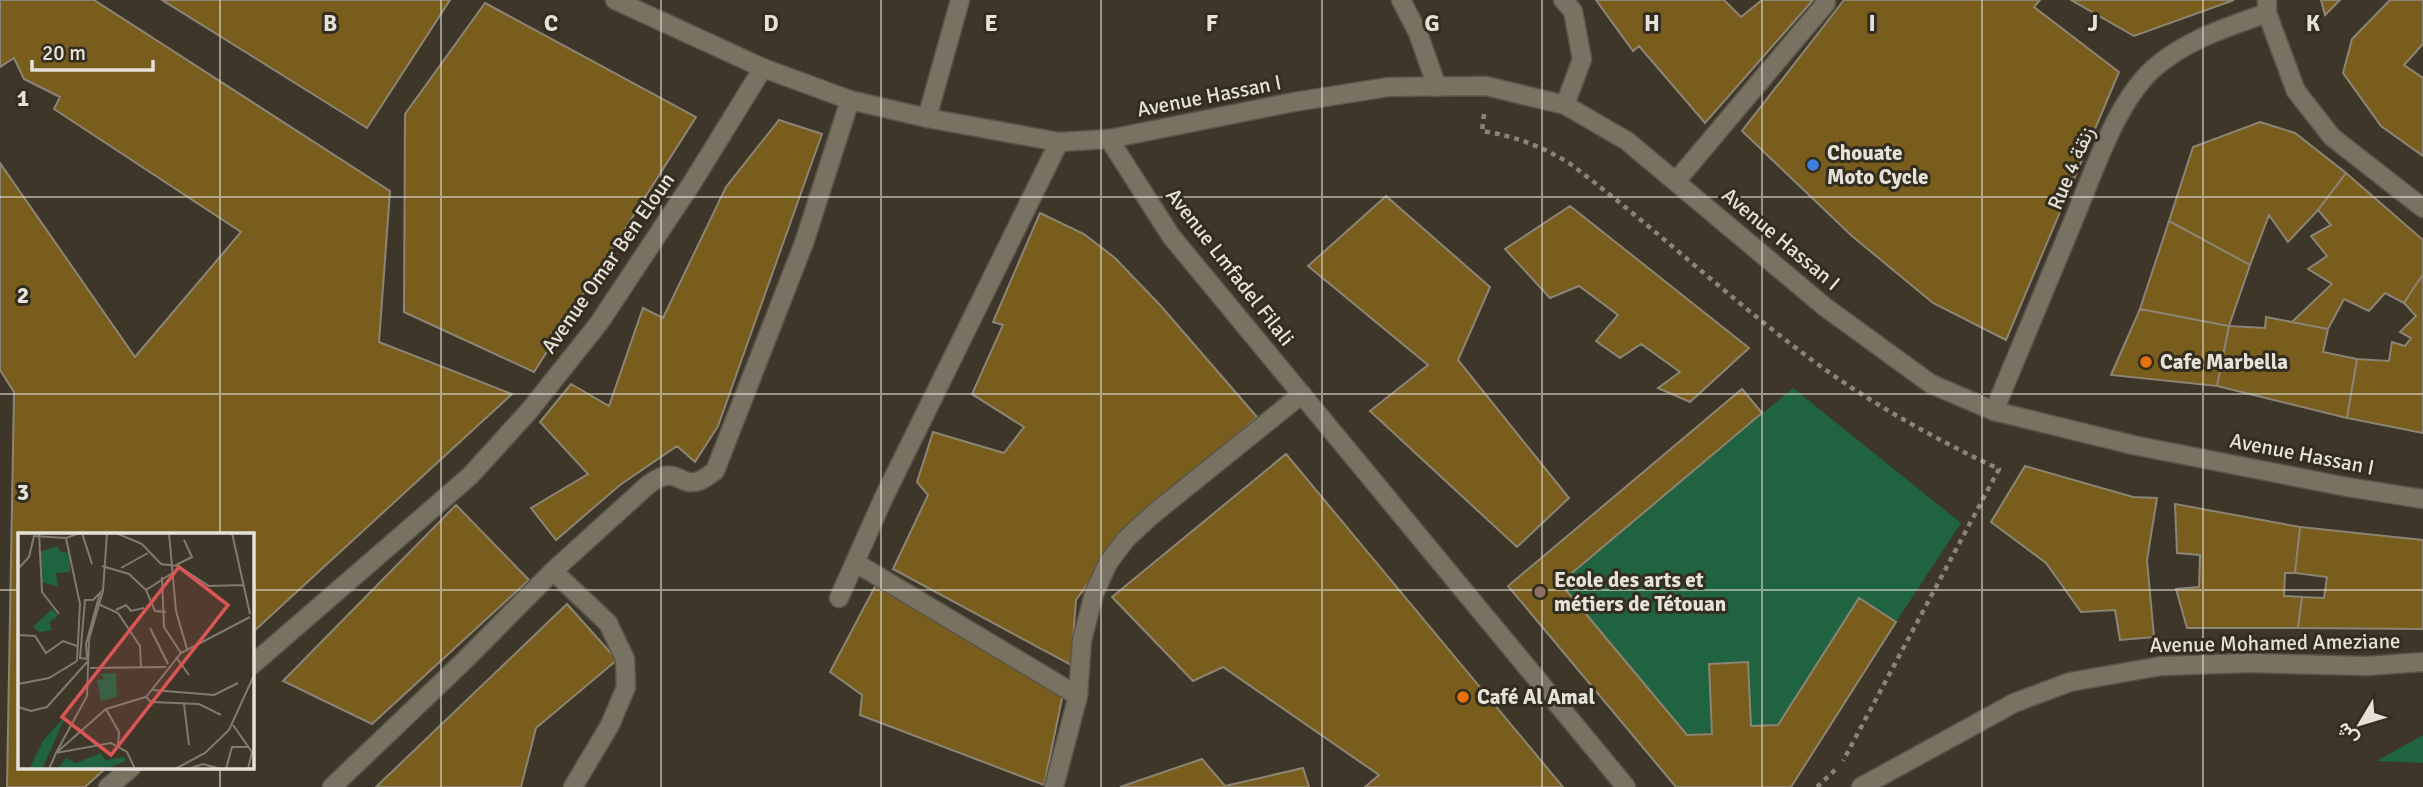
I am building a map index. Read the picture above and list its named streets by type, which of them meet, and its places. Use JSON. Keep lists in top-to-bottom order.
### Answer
{
  "streets": {
    "street": [
      "Avenue Hassan I",
      "Rue 4 زنقة",
      "Avenue Omar Ben Eloun",
      "Avenue Lmfadel Filali",
      "Avenue Mohamed Ameziane"
    ]
  },
  "crossings": [
    ["Avenue Hassan I", "Rue 4 زنقة"],
    ["Avenue Hassan I", "Avenue Lmfadel Filali"]
  ],
  "places": [
    "Chouate Moto Cycle",
    "Cafe Marbella",
    "Ecole des arts et métiers de Tétouan",
    "Café Al Amal"
  ],
  "scale_bar": "20 m",
  "north": "bottom left",
  "grid": {
    "columns": [
      "B",
      "C",
      "D",
      "E",
      "F",
      "G",
      "H",
      "I",
      "J",
      "K"
    ],
    "rows": ["1", "2", "3"]
  }
}
